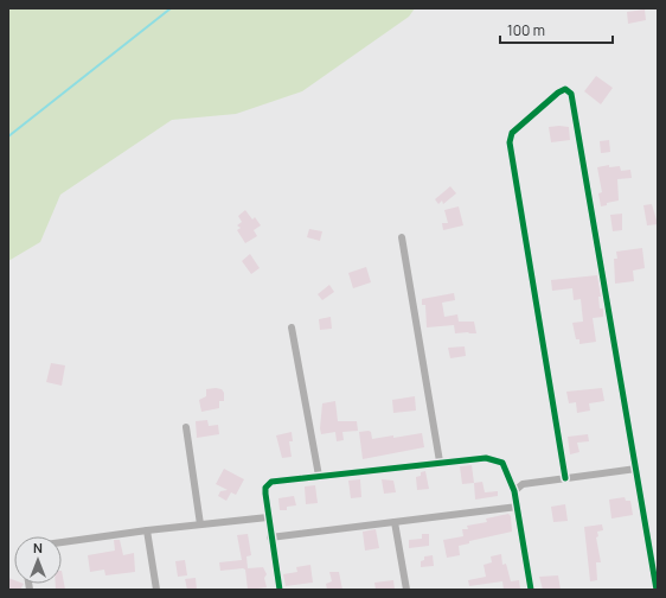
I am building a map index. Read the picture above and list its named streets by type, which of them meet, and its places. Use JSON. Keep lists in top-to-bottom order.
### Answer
{
  "scale_bar": "100 m",
  "north": "top"
}
